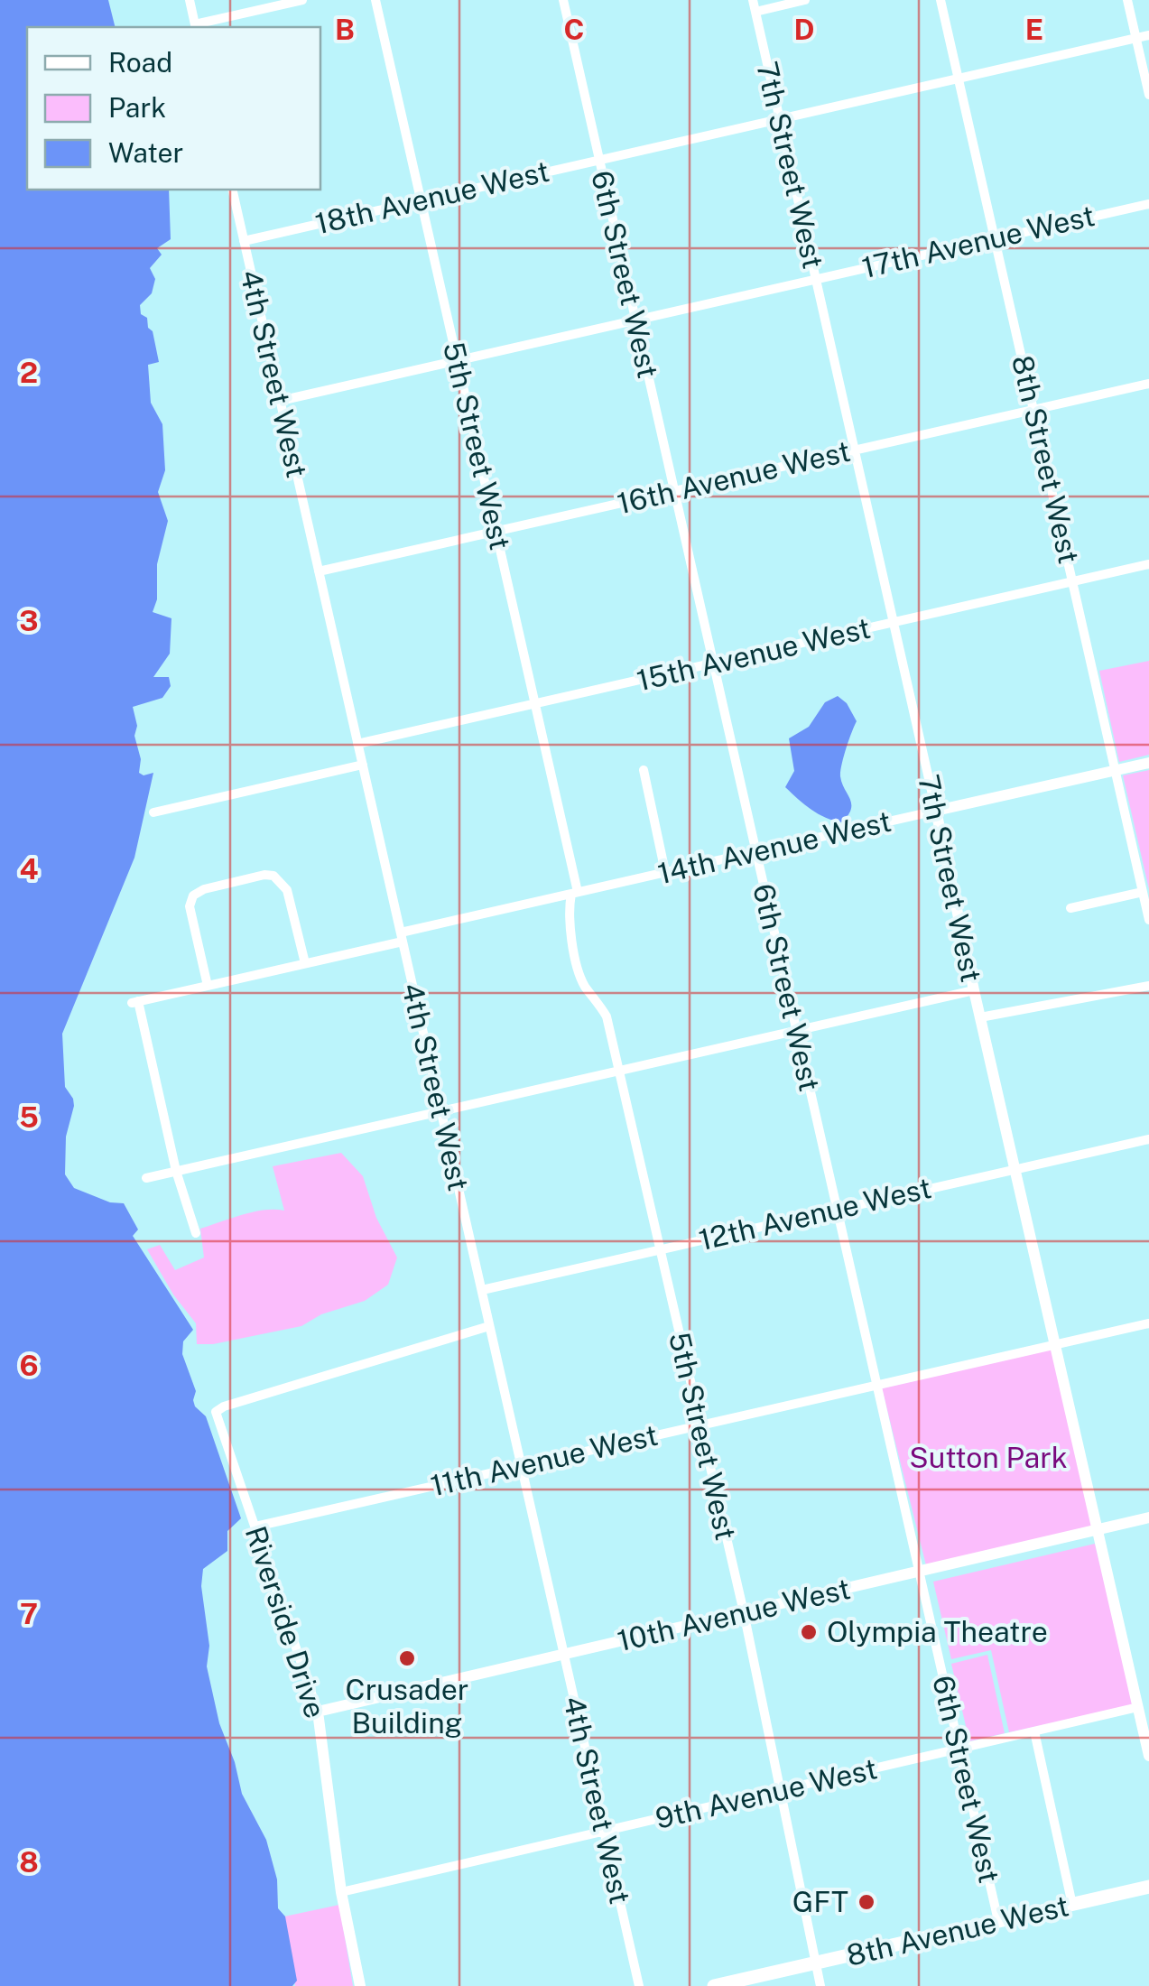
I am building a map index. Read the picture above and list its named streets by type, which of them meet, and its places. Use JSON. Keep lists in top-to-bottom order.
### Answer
{
  "streets": {
    "main road": ["8th Avenue West"],
    "street": [
      "7th Street West",
      "18th Avenue West",
      "17th Avenue West",
      "6th Street West",
      "4th Street West",
      "5th Street West",
      "8th Street West",
      "16th Avenue West",
      "15th Avenue West",
      "14th Avenue West",
      "12th Avenue West",
      "11th Avenue West",
      "10th Avenue West",
      "Riverside Drive",
      "9th Avenue West"
    ]
  },
  "crossings": [
    ["7th Street West", "18th Avenue West"],
    ["7th Street West", "17th Avenue West"],
    ["7th Street West", "16th Avenue West"],
    ["7th Street West", "15th Avenue West"],
    ["7th Street West", "14th Avenue West"],
    ["7th Street West", "12th Avenue West"],
    ["7th Street West", "11th Avenue West"],
    ["7th Street West", "10th Avenue West"],
    ["7th Street West", "9th Avenue West"],
    ["18th Avenue West", "6th Street West"],
    ["18th Avenue West", "4th Street West"],
    ["18th Avenue West", "5th Street West"],
    ["18th Avenue West", "8th Street West"],
    ["17th Avenue West", "6th Street West"],
    ["17th Avenue West", "4th Street West"],
    ["17th Avenue West", "5th Street West"],
    ["17th Avenue West", "8th Street West"],
    ["6th Street West", "16th Avenue West"],
    ["6th Street West", "15th Avenue West"],
    ["6th Street West", "14th Avenue West"],
    ["6th Street West", "12th Avenue West"],
    ["6th Street West", "11th Avenue West"],
    ["6th Street West", "10th Avenue West"],
    ["6th Street West", "9th Avenue West"],
    ["6th Street West", "8th Avenue West"],
    ["4th Street West", "16th Avenue West"],
    ["4th Street West", "15th Avenue West"],
    ["4th Street West", "14th Avenue West"],
    ["4th Street West", "12th Avenue West"],
    ["4th Street West", "11th Avenue West"],
    ["4th Street West", "10th Avenue West"],
    ["4th Street West", "Riverside Drive"],
    ["4th Street West", "9th Avenue West"],
    ["5th Street West", "16th Avenue West"],
    ["5th Street West", "15th Avenue West"],
    ["5th Street West", "14th Avenue West"],
    ["5th Street West", "12th Avenue West"],
    ["5th Street West", "11th Avenue West"],
    ["5th Street West", "10th Avenue West"],
    ["5th Street West", "9th Avenue West"],
    ["5th Street West", "8th Avenue West"],
    ["8th Street West", "16th Avenue West"],
    ["8th Street West", "15th Avenue West"],
    ["8th Street West", "14th Avenue West"],
    ["11th Avenue West", "Riverside Drive"],
    ["10th Avenue West", "Riverside Drive"],
    ["Riverside Drive", "9th Avenue West"]
  ],
  "parks": ["Sutton Park"],
  "places": ["Olympia Theatre", "Crusader Building", "GFT"],
  "legend": ["Road", "Park", "Water"],
  "grid": {
    "columns": [
      "B",
      "C",
      "D",
      "E"
    ],
    "rows": [
      "2",
      "3",
      "4",
      "5",
      "6",
      "7",
      "8"
    ]
  }
}
